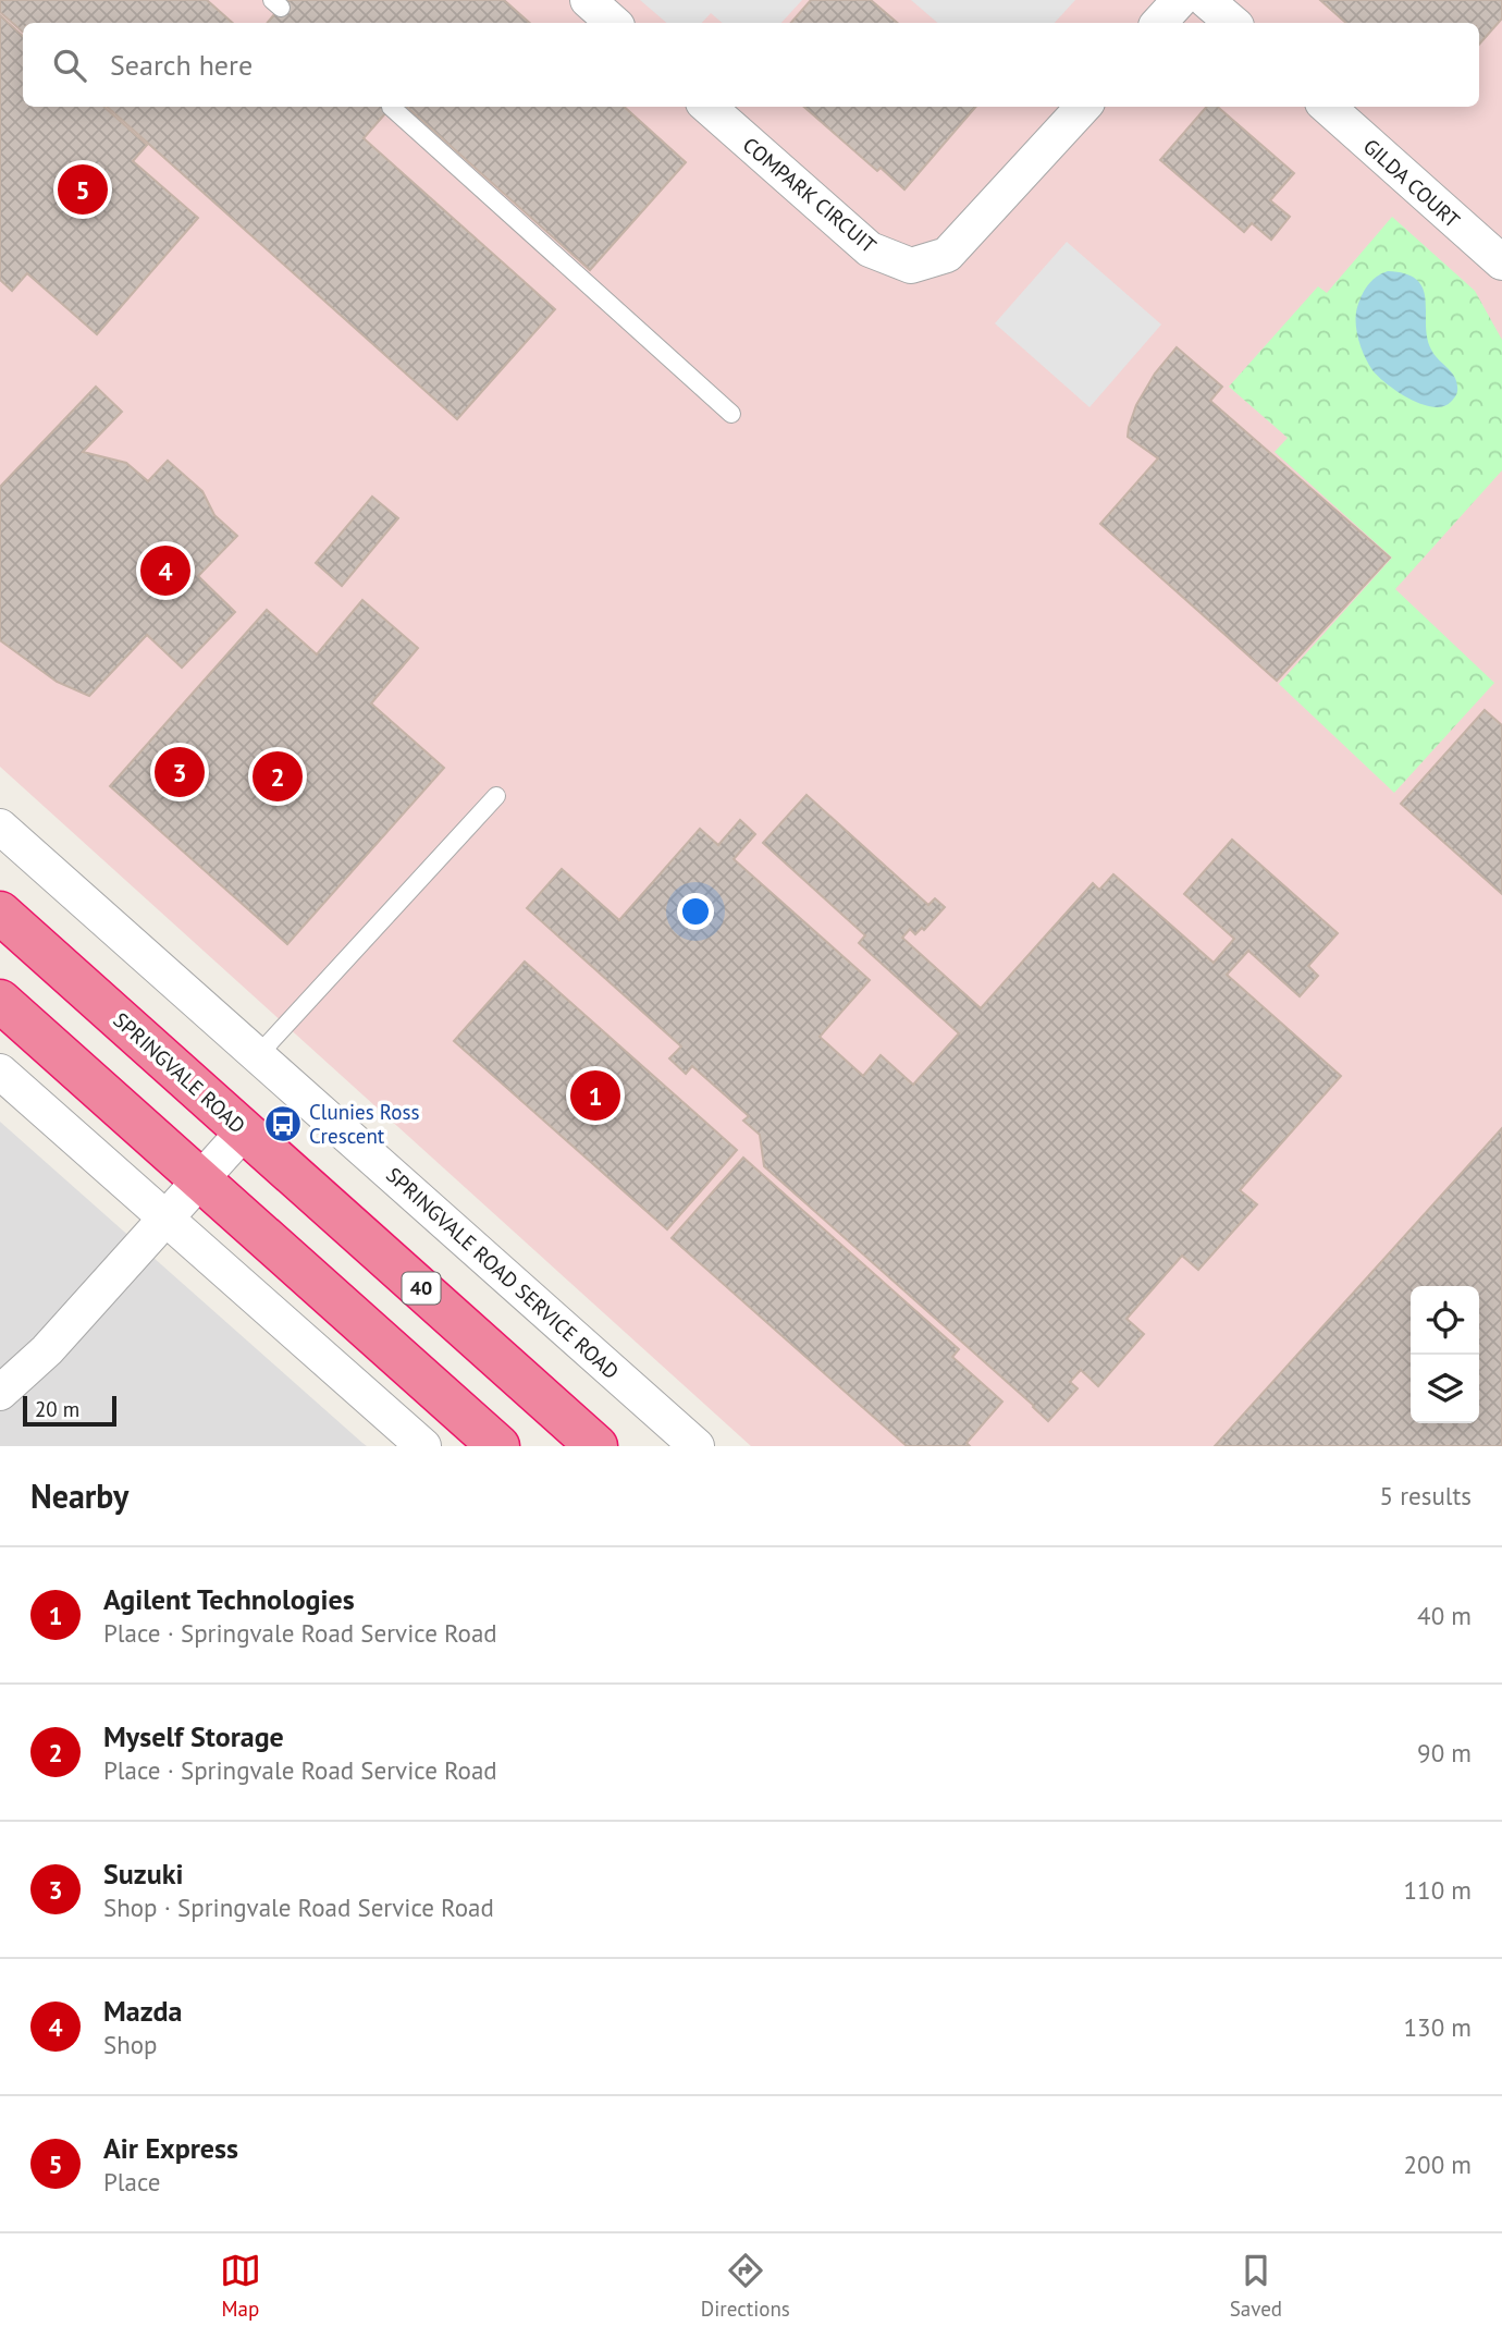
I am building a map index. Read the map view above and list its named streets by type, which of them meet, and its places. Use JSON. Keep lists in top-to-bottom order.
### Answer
{
  "streets": {
    "highway": ["SPRINGVALE ROAD", "40"],
    "street": ["GILDA COURT", "COMPARK CIRCUIT", "SPRINGVALE ROAD SERVICE ROAD"]
  },
  "places": {
    "bus stop": ["Clunies Ross Crescent"]
  },
  "scale_bar": "20 m",
  "page": {
    "search": "Search here",
    "pins": [
      "5",
      "4",
      "3",
      "2",
      "1"
    ],
    "scale": "20 m",
    "heading": ["Nearby", "5 results"],
    "list": [
      {
        "mark": "1",
        "name": "Agilent Technologies",
        "note": "Place · Springvale Road Service Road",
        "value": "40 m"
      },
      {
        "mark": "2",
        "name": "Myself Storage",
        "note": "Place · Springvale Road Service Road",
        "value": "90 m"
      },
      {
        "mark": "3",
        "name": "Suzuki",
        "note": "Shop · Springvale Road Service Road",
        "value": "110 m"
      },
      {
        "mark": "4",
        "name": "Mazda",
        "note": "Shop",
        "value": "130 m"
      },
      {
        "mark": "5",
        "name": "Air Express",
        "note": "Place",
        "value": "200 m"
      }
    ],
    "nav": ["Map", "Directions", "Saved"]
  }
}
